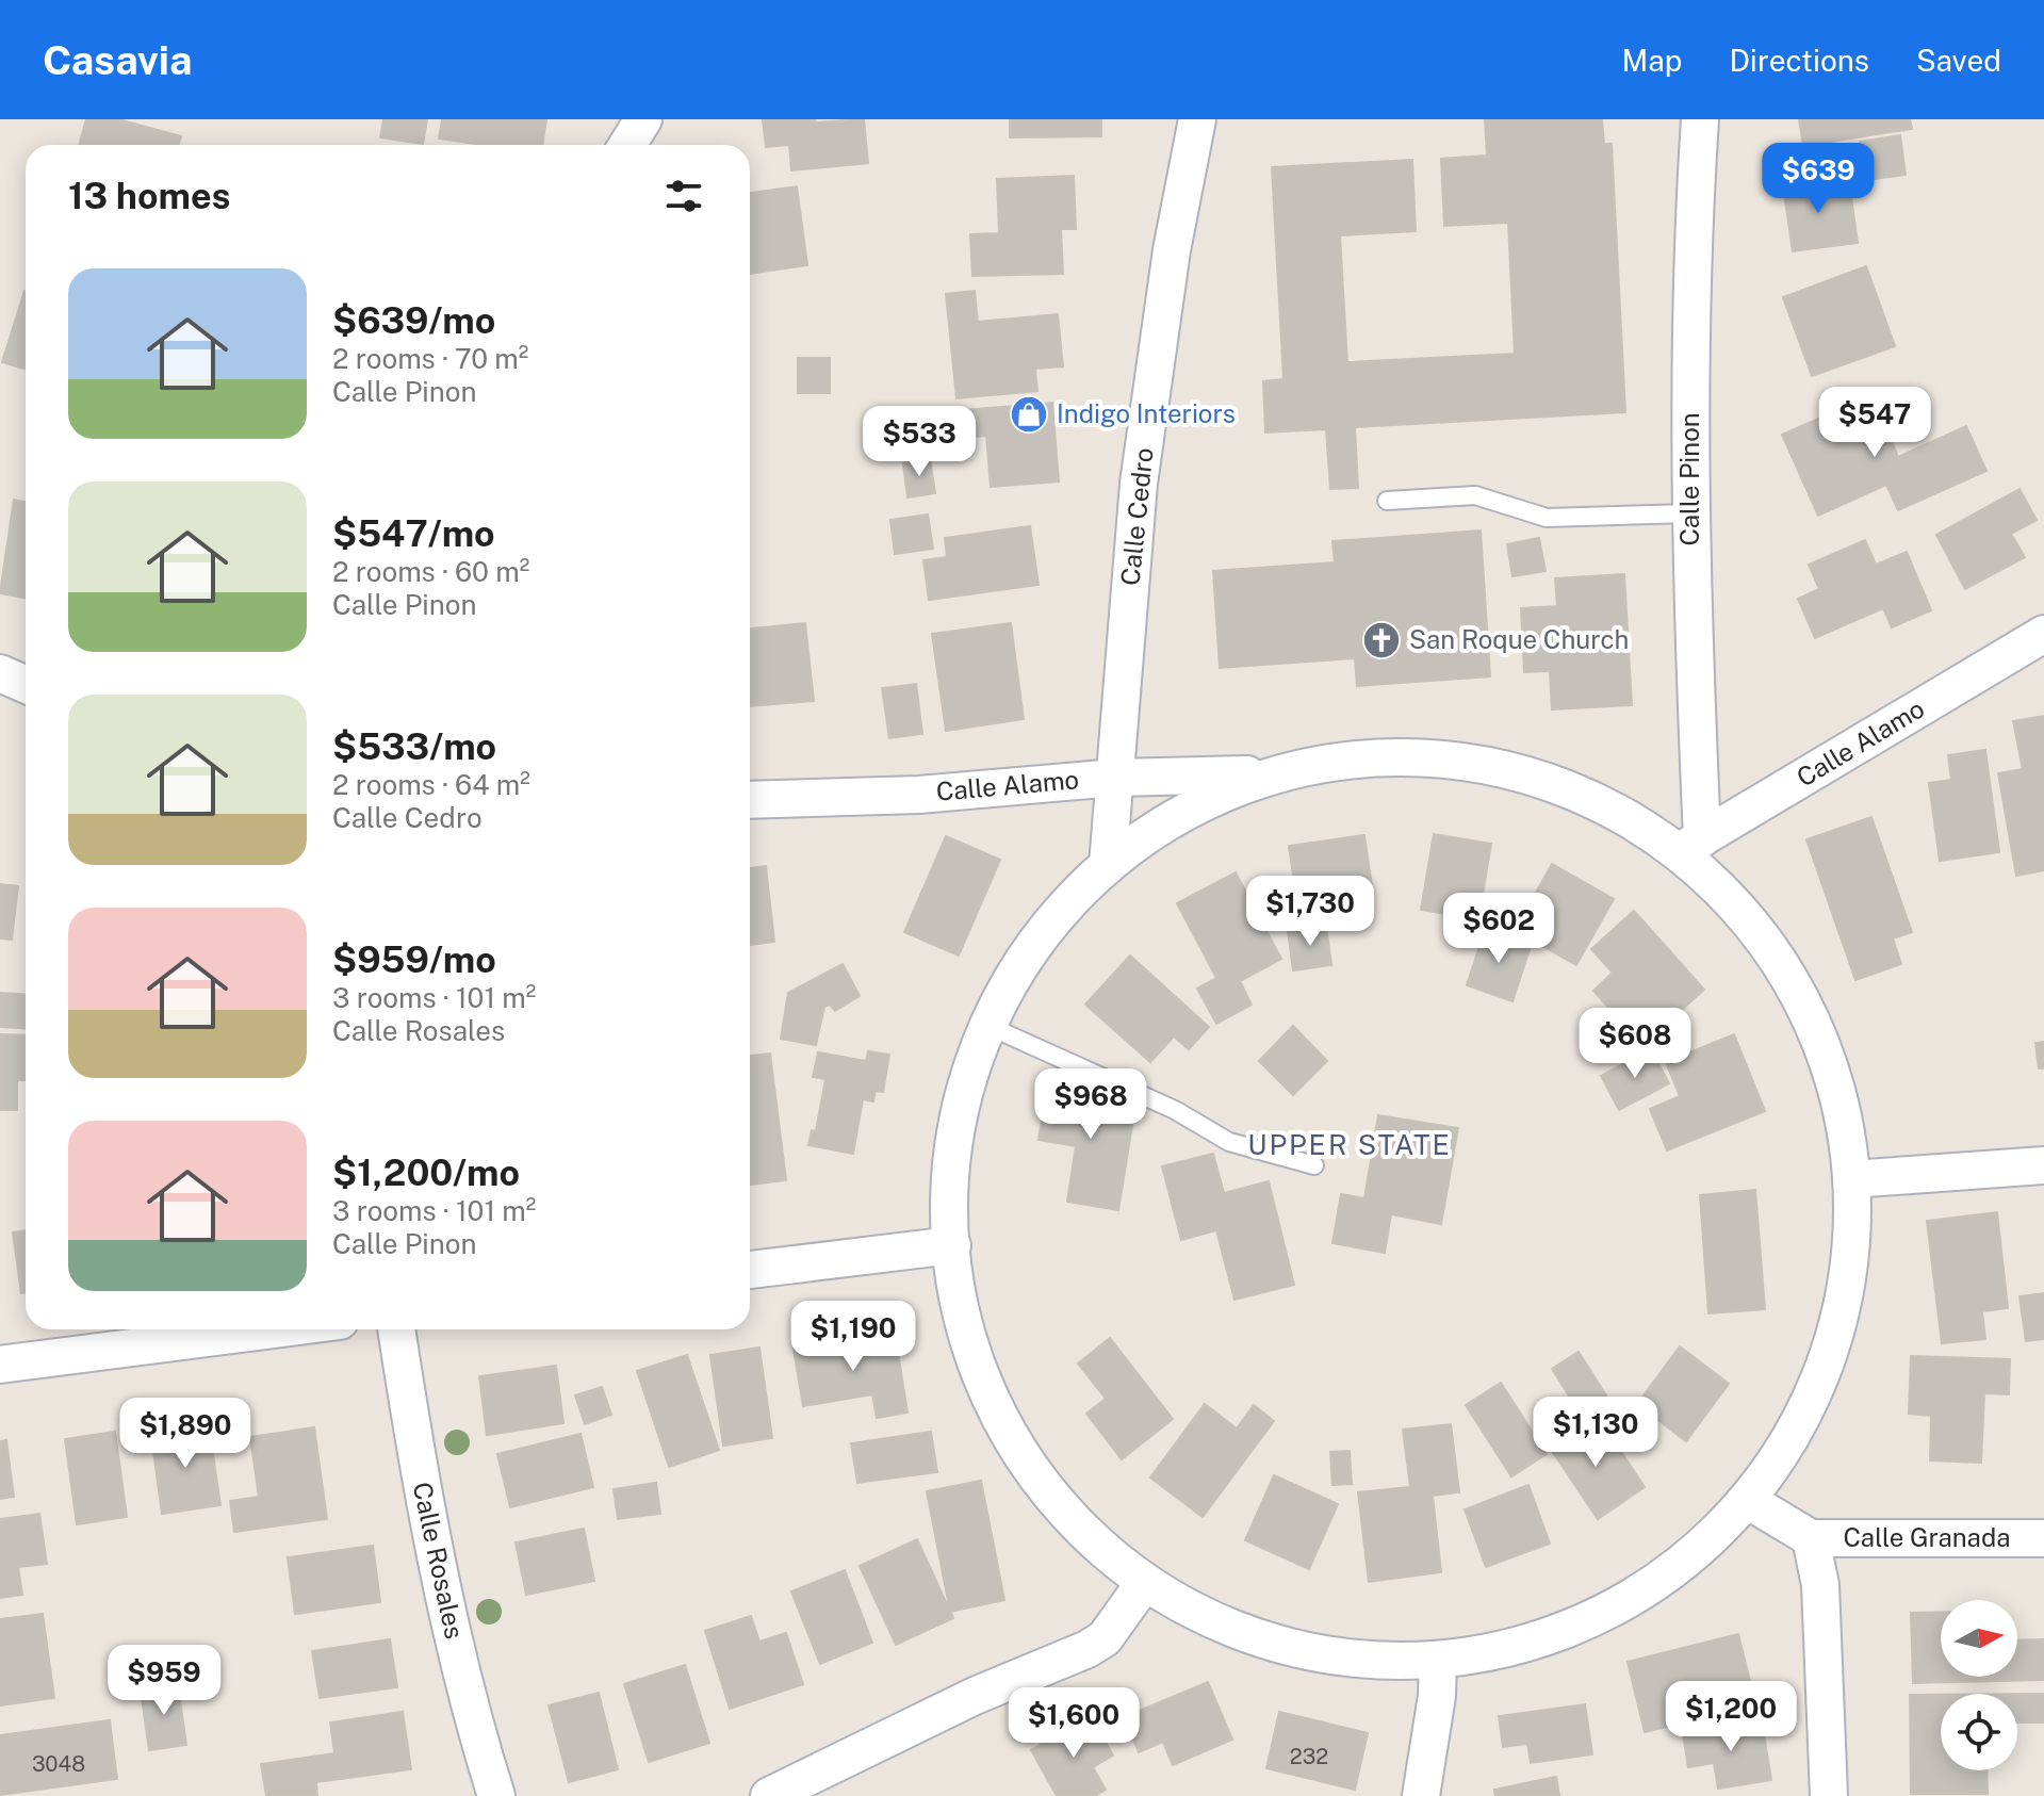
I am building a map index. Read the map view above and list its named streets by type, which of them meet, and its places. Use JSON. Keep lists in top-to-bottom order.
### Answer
{
  "streets": {
    "street": [
      "Calle Pinon",
      "Calle Cedro",
      "Calle Alamo",
      "Calle Granada",
      "Calle Rosales"
    ]
  },
  "crossings": [
    ["Calle Pinon", "Calle Alamo"],
    ["Calle Cedro", "Calle Alamo"]
  ],
  "districts": ["UPPER STATE"],
  "places": {
    "shop": ["Indigo Interiors"],
    "church": ["San Roque Church"]
  },
  "house_numbers": ["232", "3048"],
  "north": "right",
  "page": {
    "header": "Casavia",
    "nav": ["Map", "Directions", "Saved"],
    "price": [
      "$639",
      "$547",
      "$533",
      "$1,730",
      "$602",
      "$608",
      "$968",
      "$1,190",
      "$1,130",
      "$1,890",
      "$959",
      "$1,200",
      "$1,600"
    ],
    "heading": "13 homes",
    "list": [
      {
        "name": "$639/mo",
        "note": "2 rooms · 70 m² · Calle Pinon"
      },
      {
        "name": "$547/mo",
        "note": "2 rooms · 60 m² · Calle Pinon"
      },
      {
        "name": "$533/mo",
        "note": "2 rooms · 64 m² · Calle Cedro"
      },
      {
        "name": "$959/mo",
        "note": "3 rooms · 101 m² · Calle Rosales"
      },
      {
        "name": "$1,200/mo",
        "note": "3 rooms · 101 m² · Calle Pinon"
      }
    ]
  }
}
